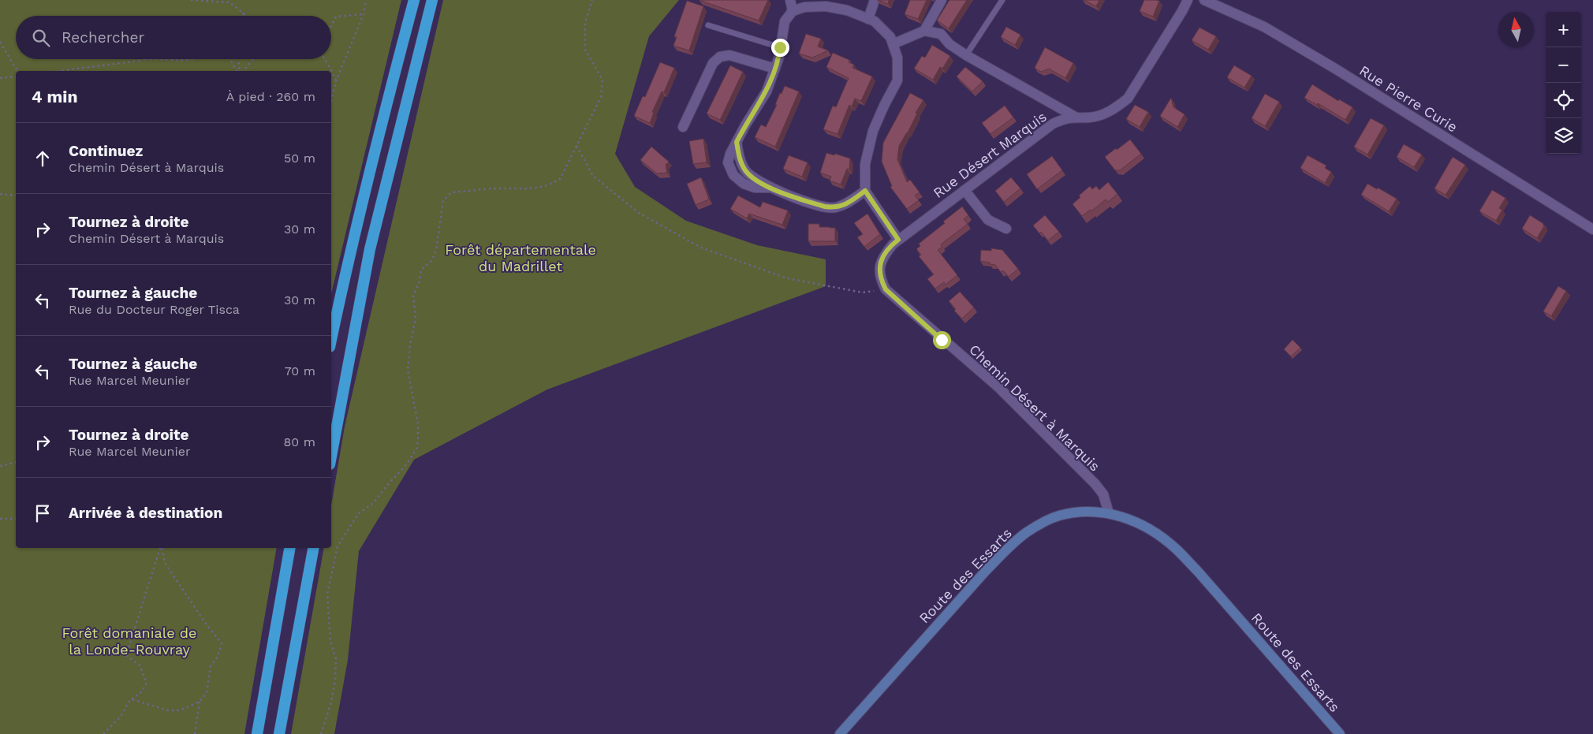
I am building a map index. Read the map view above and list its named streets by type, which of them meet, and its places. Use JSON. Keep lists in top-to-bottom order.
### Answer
{
  "streets": {
    "main road": ["Route des Essarts"],
    "street": ["Rue Pierre Curie", "Rue Désert Marquis", "Chemin Désert à Marquis"]
  },
  "crossings": [
    ["Chemin Désert à Marquis", "Route des Essarts"]
  ],
  "parks": ["Forêt départementale du Madrillet", "Forêt domaniale de la Londe-Rouvray"],
  "north": "top",
  "page": {
    "map_buttons": ["+", "−"],
    "search": "Rechercher",
    "heading": ["4 min", "À pied · 260 m"],
    "list": [
      ["Continuez", "Chemin Désert à Marquis", "50 m"],
      ["Tournez à droite", "Chemin Désert à Marquis", "30 m"],
      ["Tournez à gauche", "Rue du Docteur Roger Tisca", "30 m"],
      ["Tournez à gauche", "Rue Marcel Meunier", "70 m"],
      ["Tournez à droite", "Rue Marcel Meunier", "80 m"],
      "Arrivée à destination"
    ]
  }
}
